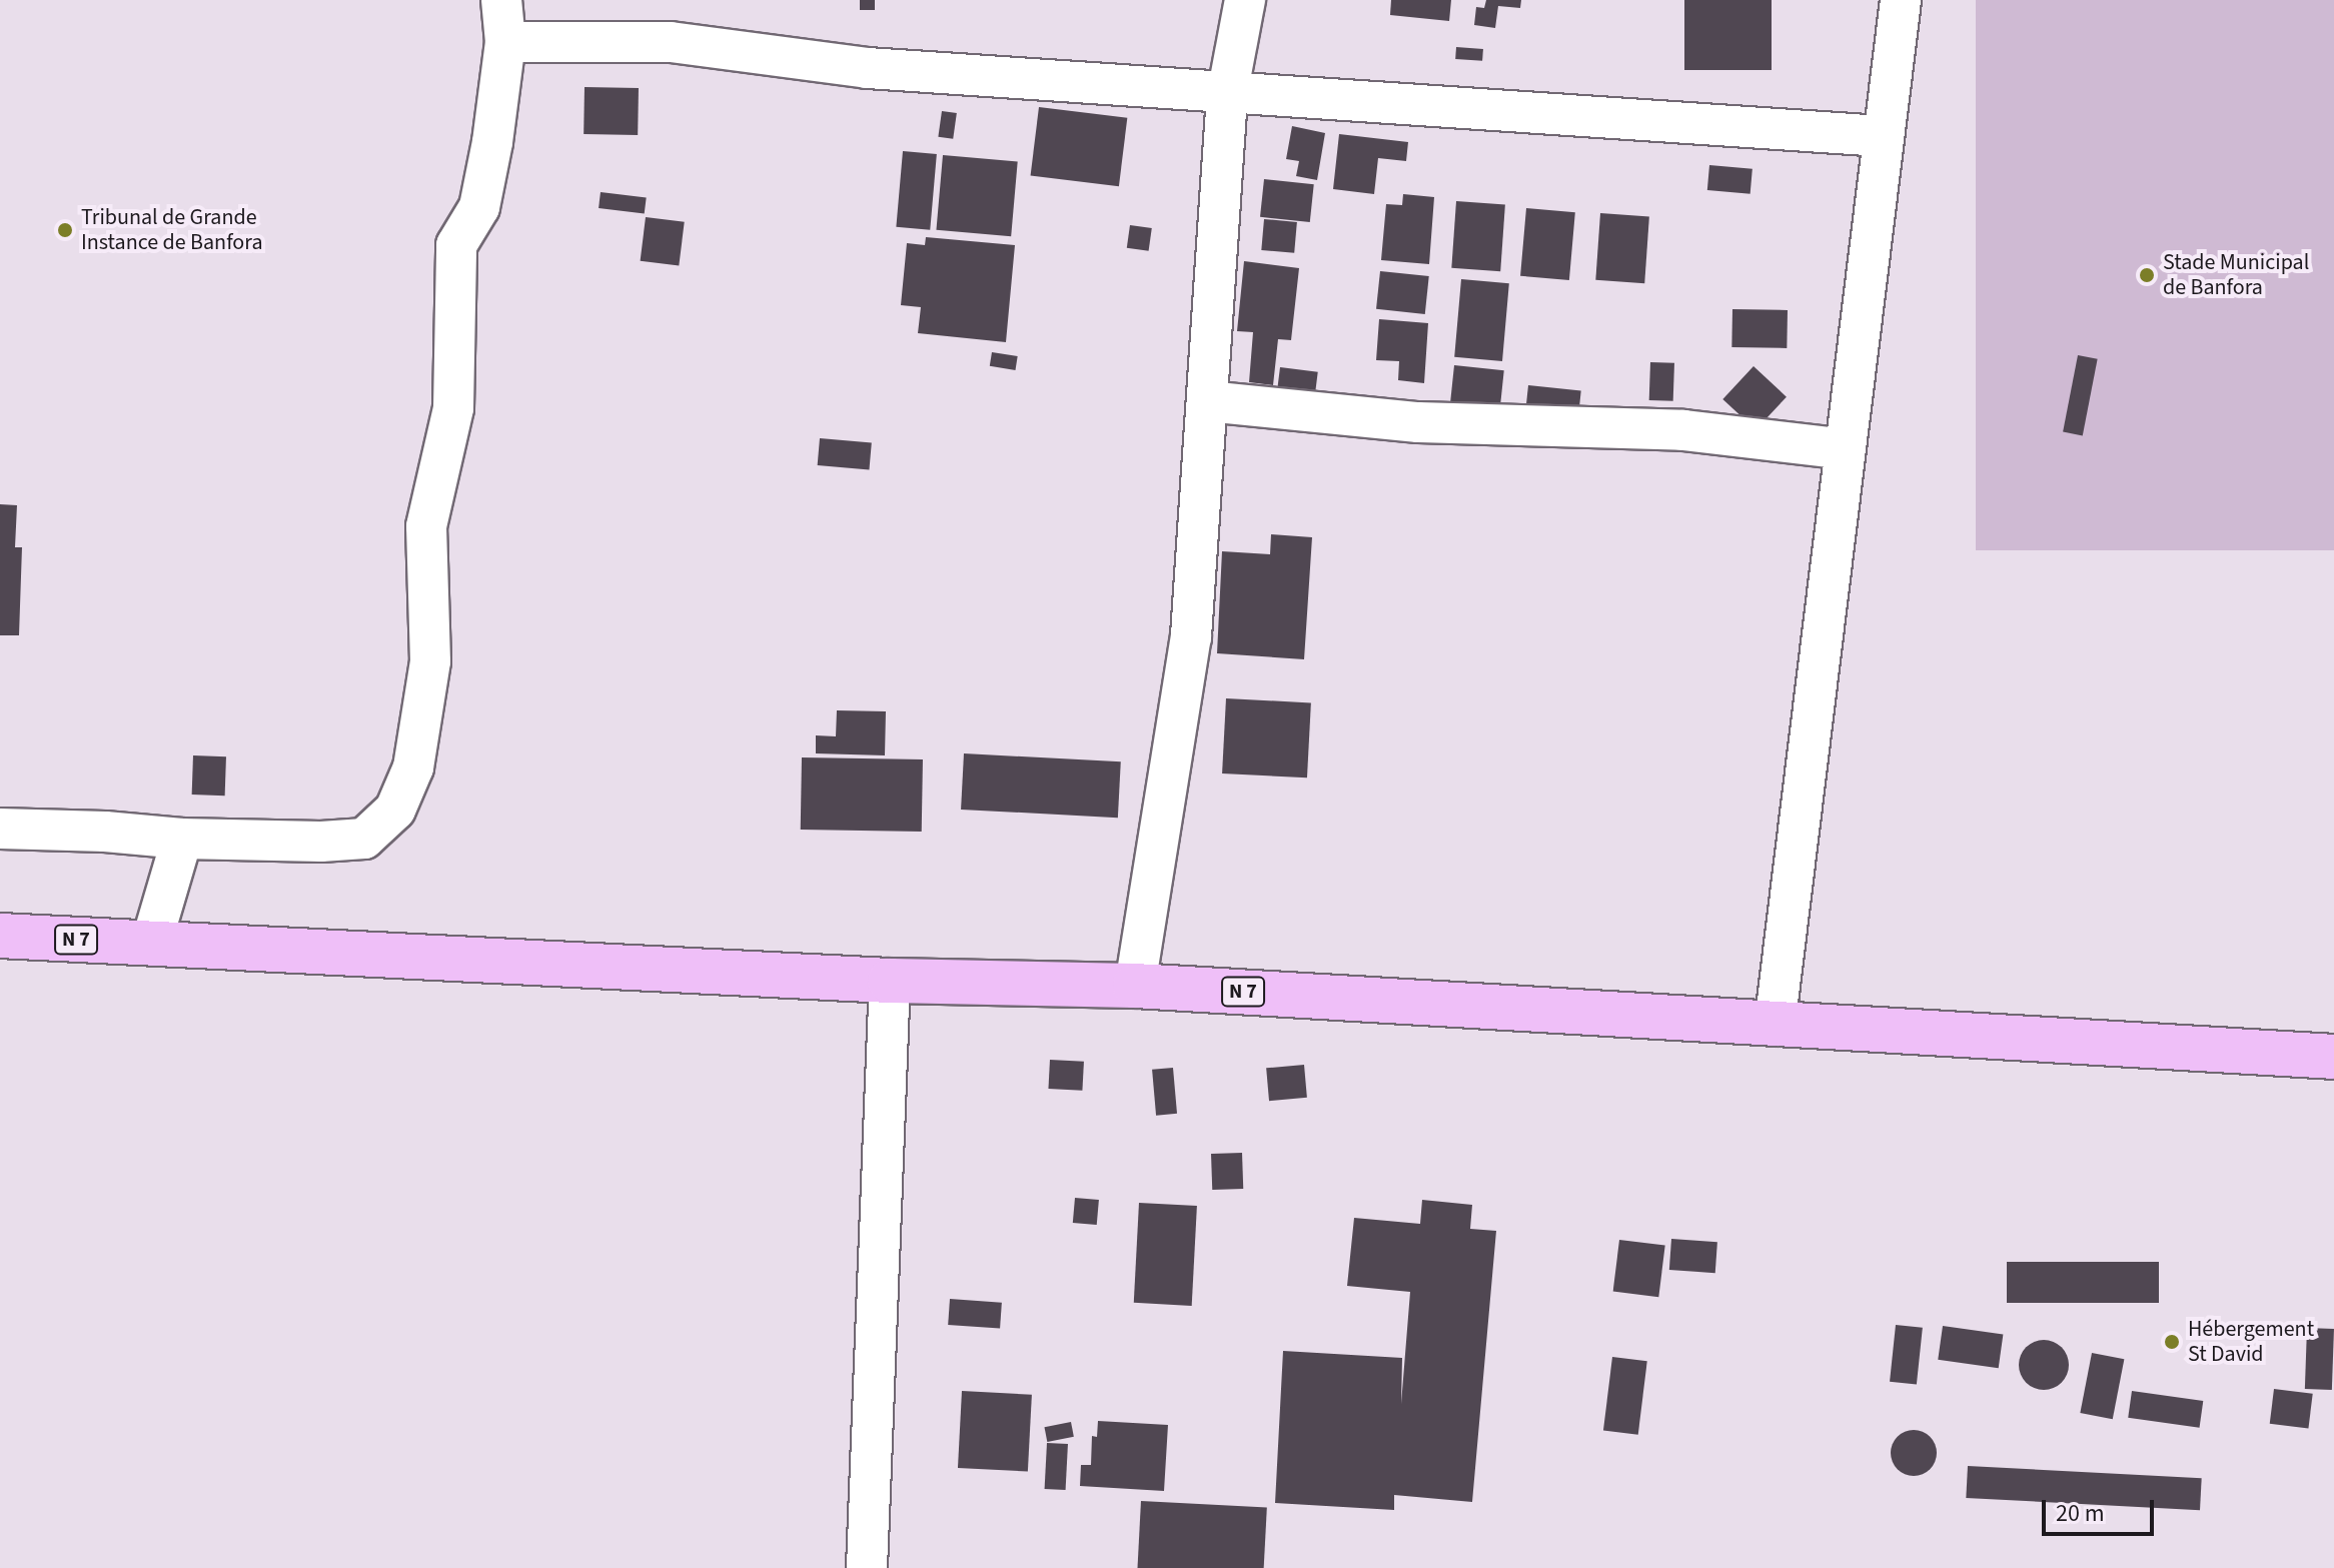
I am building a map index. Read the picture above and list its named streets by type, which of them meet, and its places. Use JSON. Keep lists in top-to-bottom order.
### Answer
{
  "streets": {
    "highway": ["N 7"]
  },
  "places": ["Tribunal de Grande Instance de Banfora", "Stade Municipal de Banfora", "Hébergement St David"],
  "scale_bar": "20 m"
}
